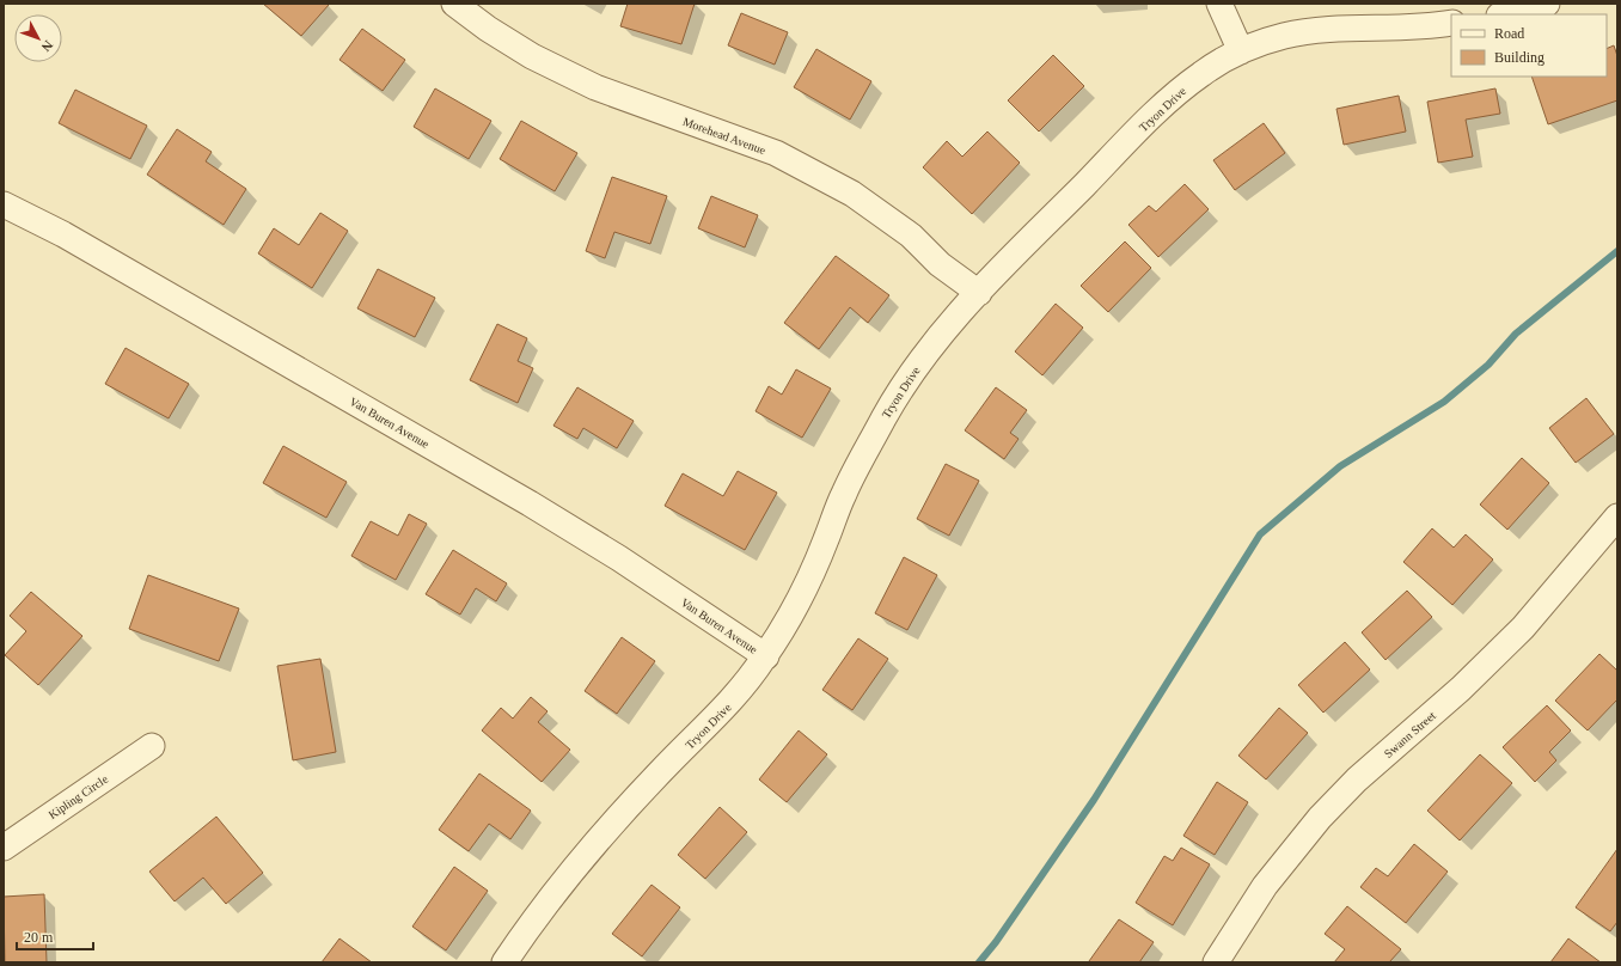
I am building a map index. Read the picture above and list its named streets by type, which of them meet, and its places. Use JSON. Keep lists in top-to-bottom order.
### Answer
{
  "streets": {
    "street": [
      "Tryon Drive",
      "Morehead Avenue",
      "Van Buren Avenue",
      "Swann Street",
      "Kipling Circle"
    ]
  },
  "crossings": [
    ["Tryon Drive", "Morehead Avenue"],
    ["Tryon Drive", "Van Buren Avenue"]
  ],
  "legend": ["Road", "Building"],
  "scale_bar": "20 m",
  "north": "bottom right"
}
